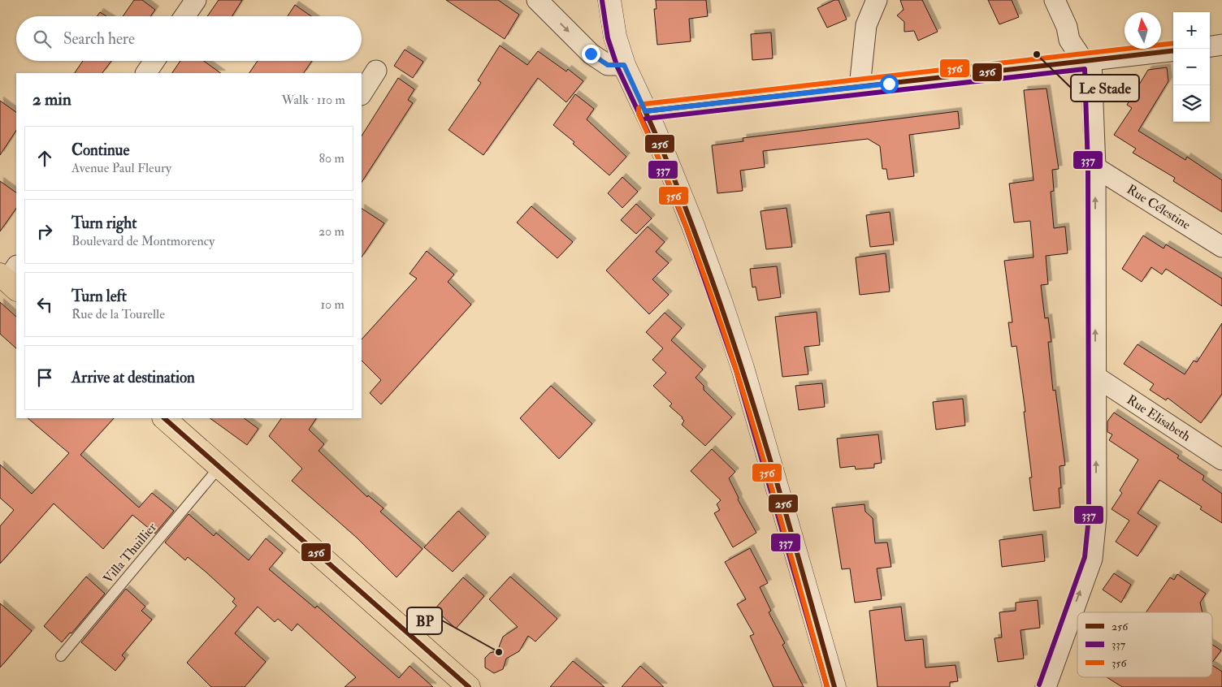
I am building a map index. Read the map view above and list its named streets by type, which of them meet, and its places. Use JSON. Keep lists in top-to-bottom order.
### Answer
{
  "streets": {
    "street": ["Rue Célestine", "Rue Elisabeth"],
    "lane": ["Villa Thuillier"]
  },
  "places": ["Le Stade", "BP"],
  "lines": ["transit line 337", "transit line 356", "transit line 256"],
  "legend": ["256", "337", "356"],
  "north": "top",
  "page": {
    "map_buttons": ["+", "−"],
    "search": "Search here",
    "heading": ["2 min", "Walk · 110 m"],
    "list": [
      ["Continue", "Avenue Paul Fleury", "80 m"],
      ["Turn right", "Boulevard de Montmorency", "20 m"],
      ["Turn left", "Rue de la Tourelle", "10 m"],
      "Arrive at destination"
    ]
  }
}
